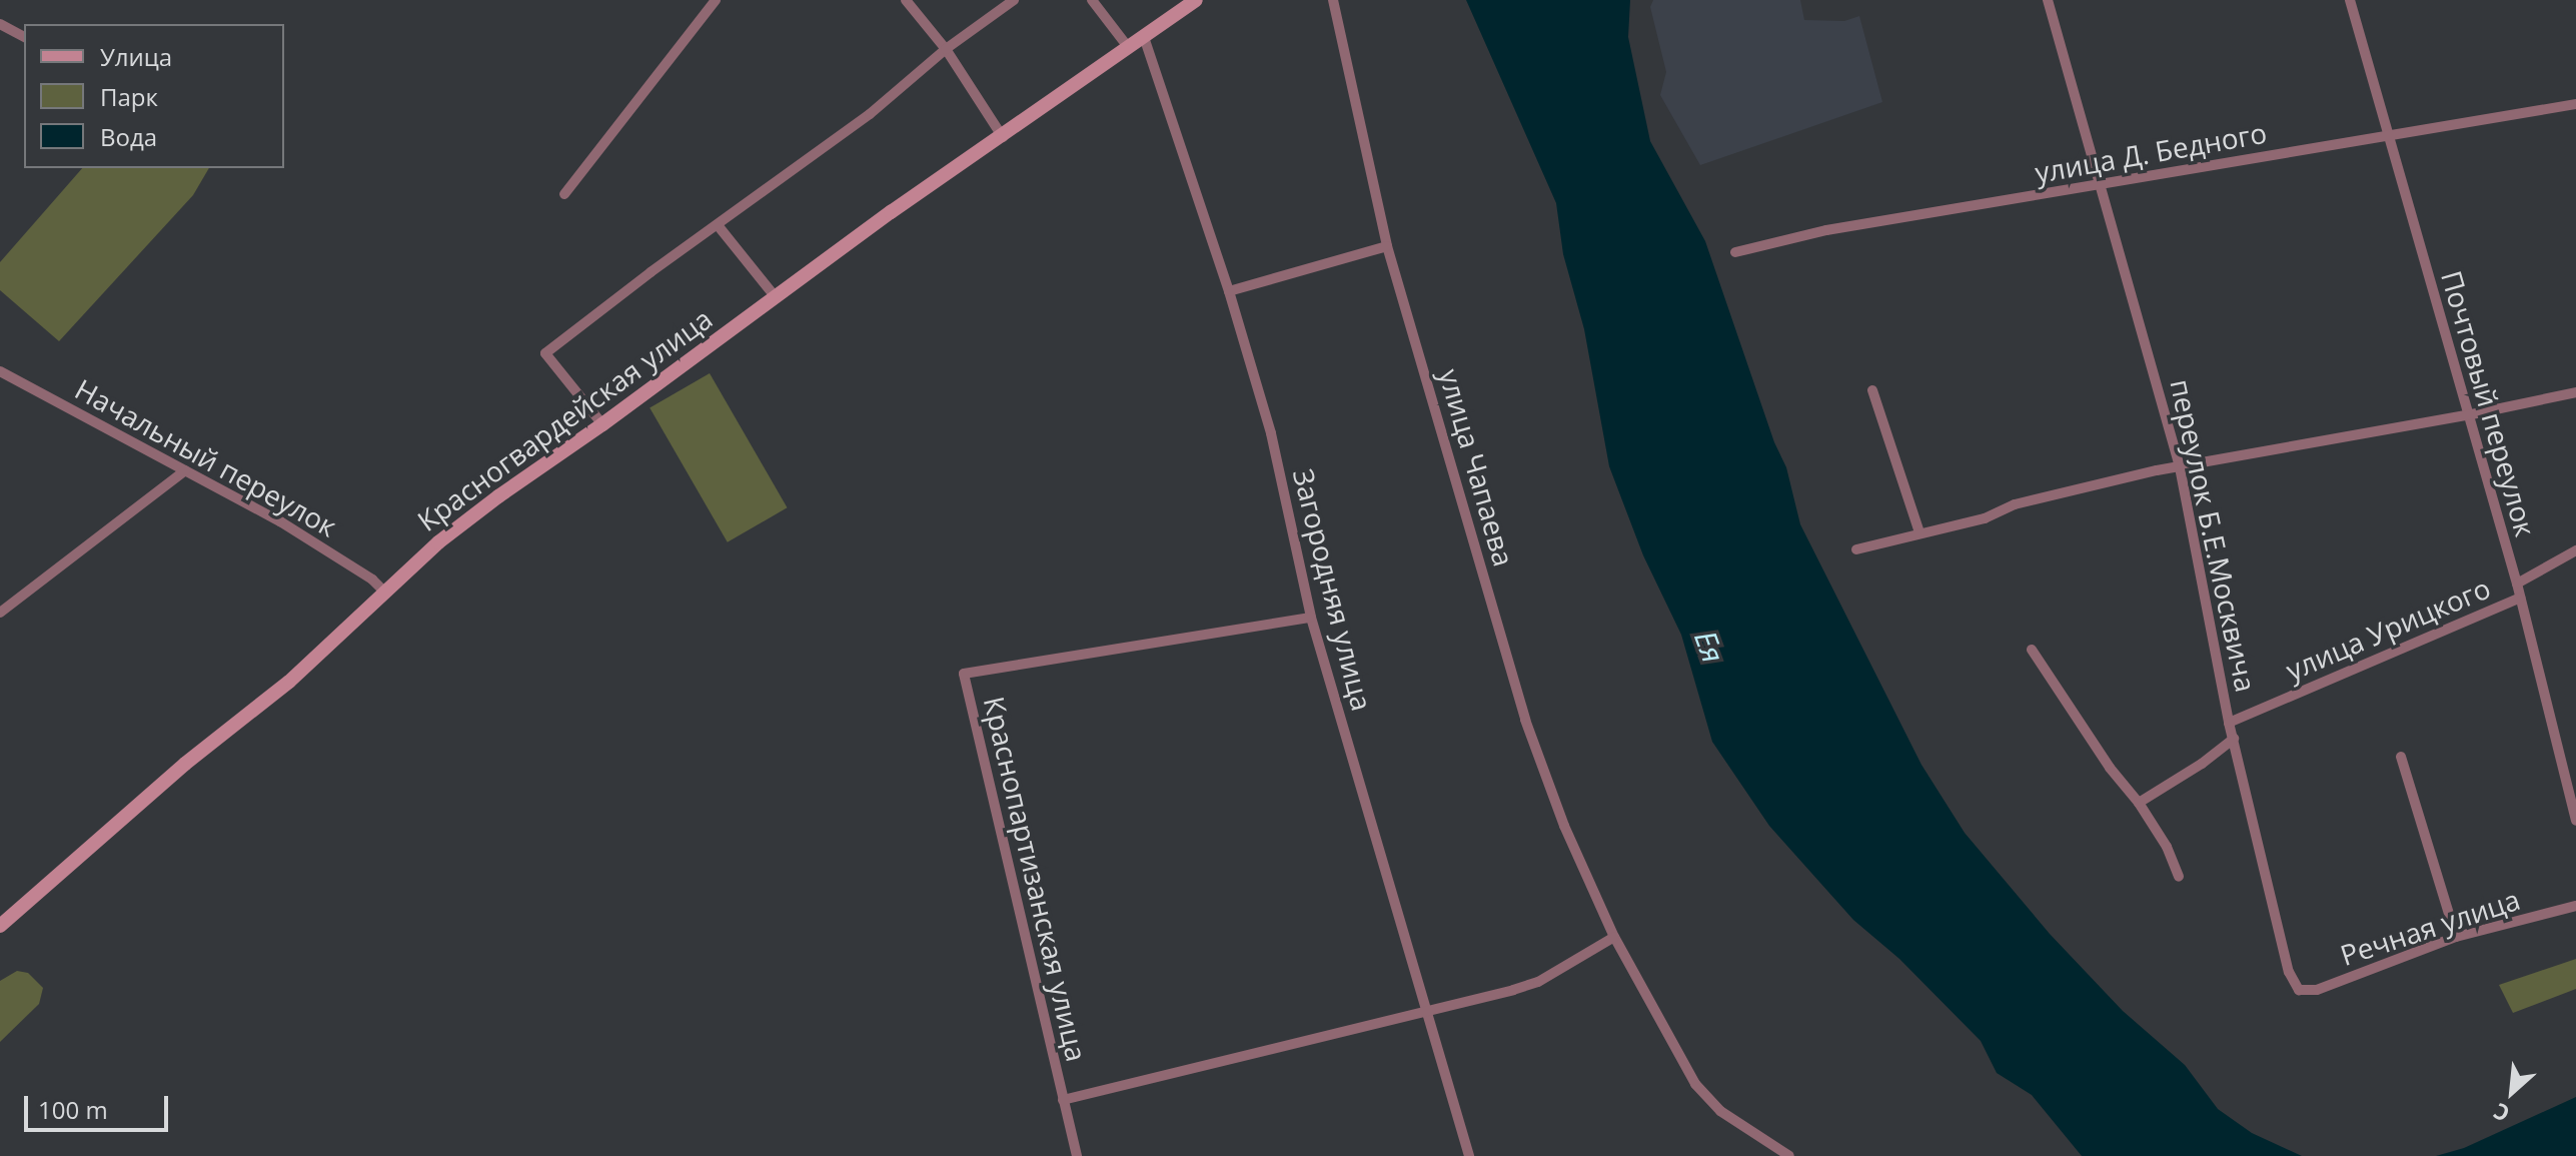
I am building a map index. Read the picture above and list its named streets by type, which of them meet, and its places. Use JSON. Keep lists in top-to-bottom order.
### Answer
{
  "streets": {
    "street": [
      "улица Д. Бедного",
      "Почтовый переулок",
      "Красногвардейская улица",
      "Начальный переулок",
      "улица Чапаева",
      "переулок Б.Е.Москвича",
      "Загородняя улица",
      "улица Урицкого",
      "Краснопартизанская улица",
      "Речная улица"
    ]
  },
  "crossings": [
    ["улица Д. Бедного", "Почтовый переулок"],
    ["улица Д. Бедного", "переулок Б.Е.Москвича"],
    ["Почтовый переулок", "улица Урицкого"],
    ["Красногвардейская улица", "Начальный переулок"],
    ["Красногвардейская улица", "Загородняя улица"],
    ["переулок Б.Е.Москвича", "улица Урицкого"],
    ["переулок Б.Е.Москвича", "Речная улица"],
    ["Загородняя улица", "Краснопартизанская улица"]
  ],
  "water": ["Ея"],
  "legend": ["Улица", "Парк", "Вода"],
  "scale_bar": "100 m",
  "north": "bottom left"
}
